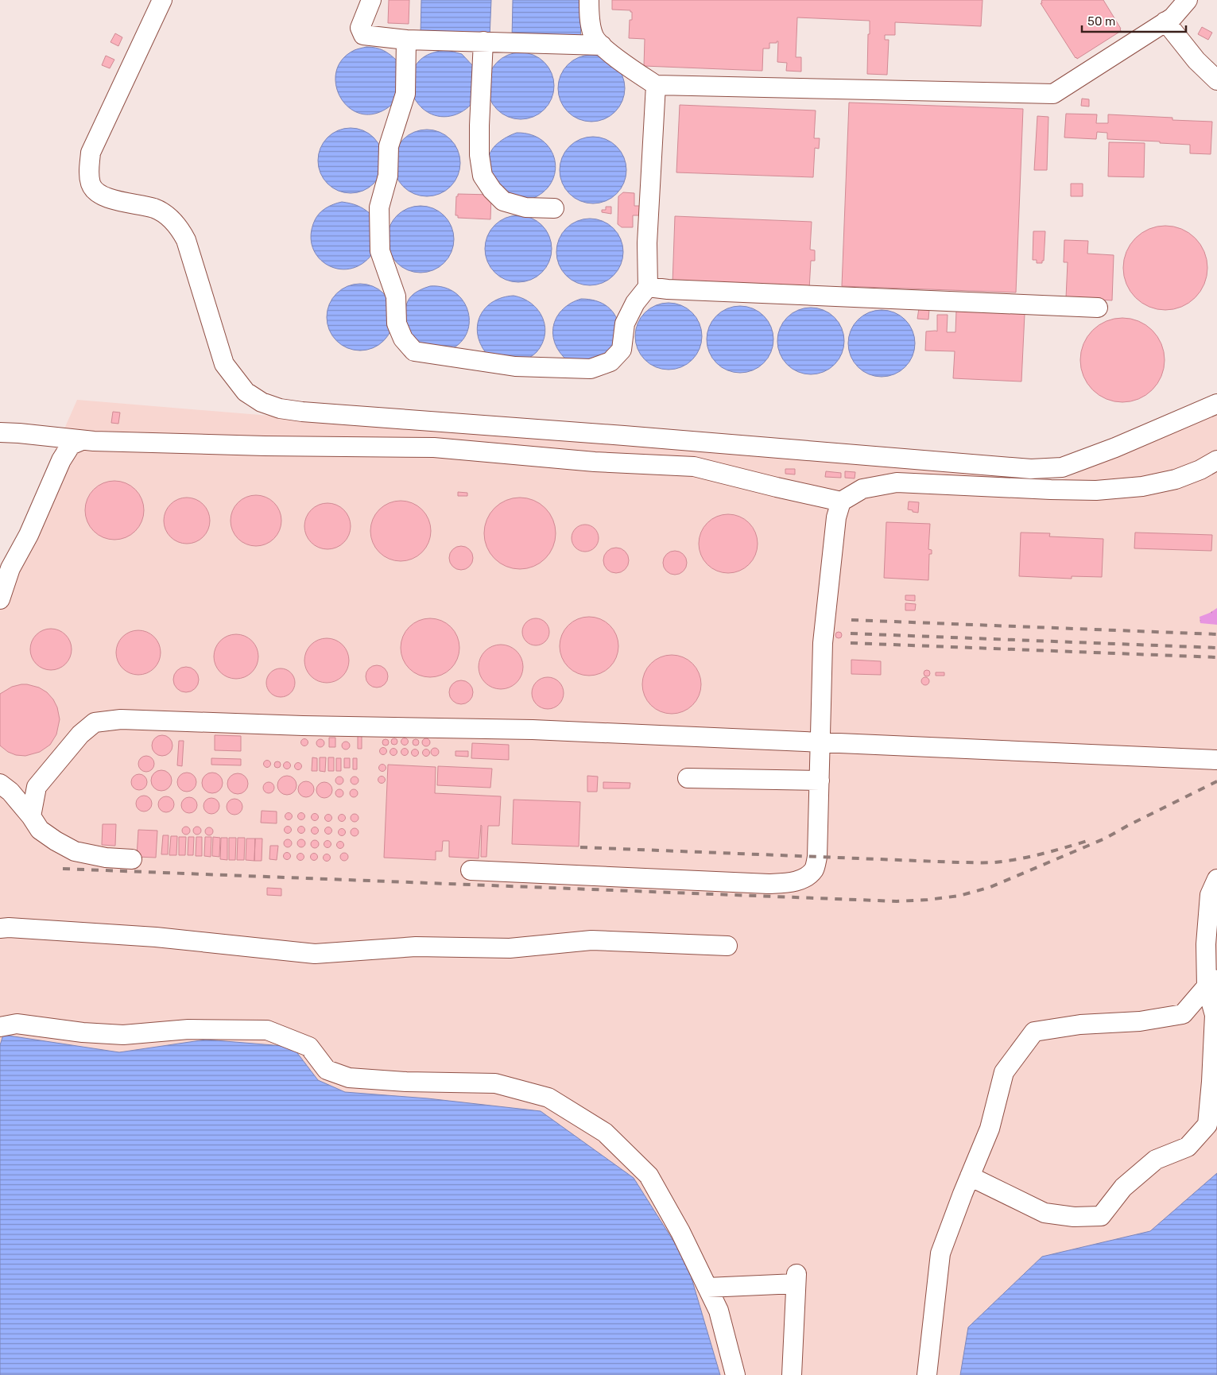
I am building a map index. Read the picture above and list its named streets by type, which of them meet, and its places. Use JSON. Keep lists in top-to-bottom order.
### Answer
{
  "scale_bar": "50 m"
}
